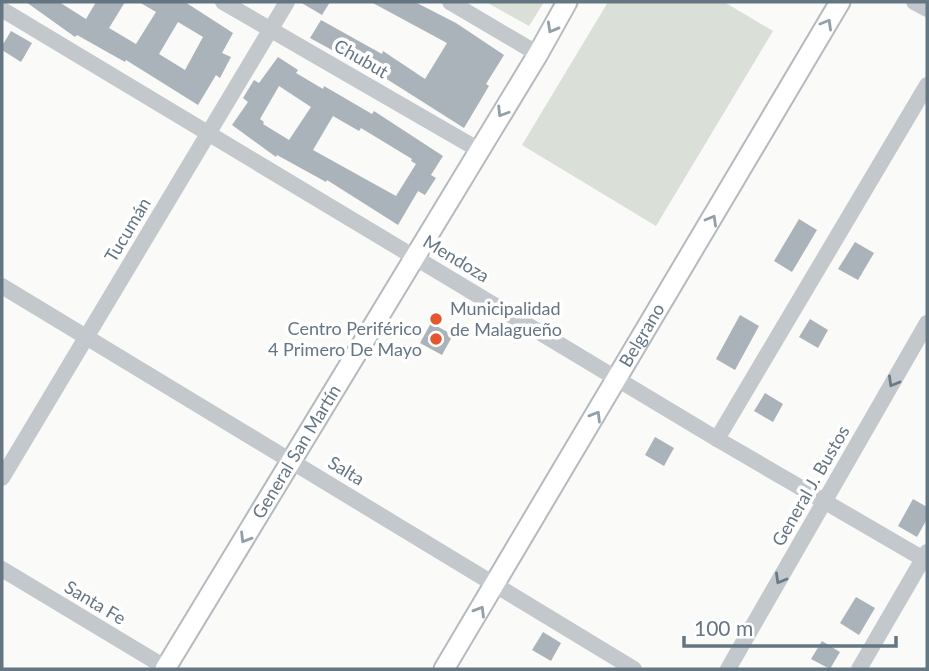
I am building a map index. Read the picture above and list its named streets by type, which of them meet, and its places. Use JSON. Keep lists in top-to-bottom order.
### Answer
{
  "streets": {
    "main road": ["Belgrano", "General San Martín"],
    "street": [
      "Chubut",
      "Tucumán",
      "Mendoza",
      "Salta",
      "General J. Bustos",
      "Santa Fe"
    ]
  },
  "crossings": [
    ["Chubut", "Tucumán"],
    ["Chubut", "General San Martín"],
    ["Tucumán", "Mendoza"],
    ["Tucumán", "Salta"],
    ["Mendoza", "Belgrano"],
    ["Mendoza", "General San Martín"],
    ["Mendoza", "General J. Bustos"],
    ["Belgrano", "Salta"],
    ["General San Martín", "Salta"],
    ["General San Martín", "Santa Fe"]
  ],
  "one_way": ["Belgrano", "General San Martín"],
  "places": ["Municipalidad de Malagueño", "Centro Periférico 4 Primero De Mayo"],
  "scale_bar": "100 m"
}
